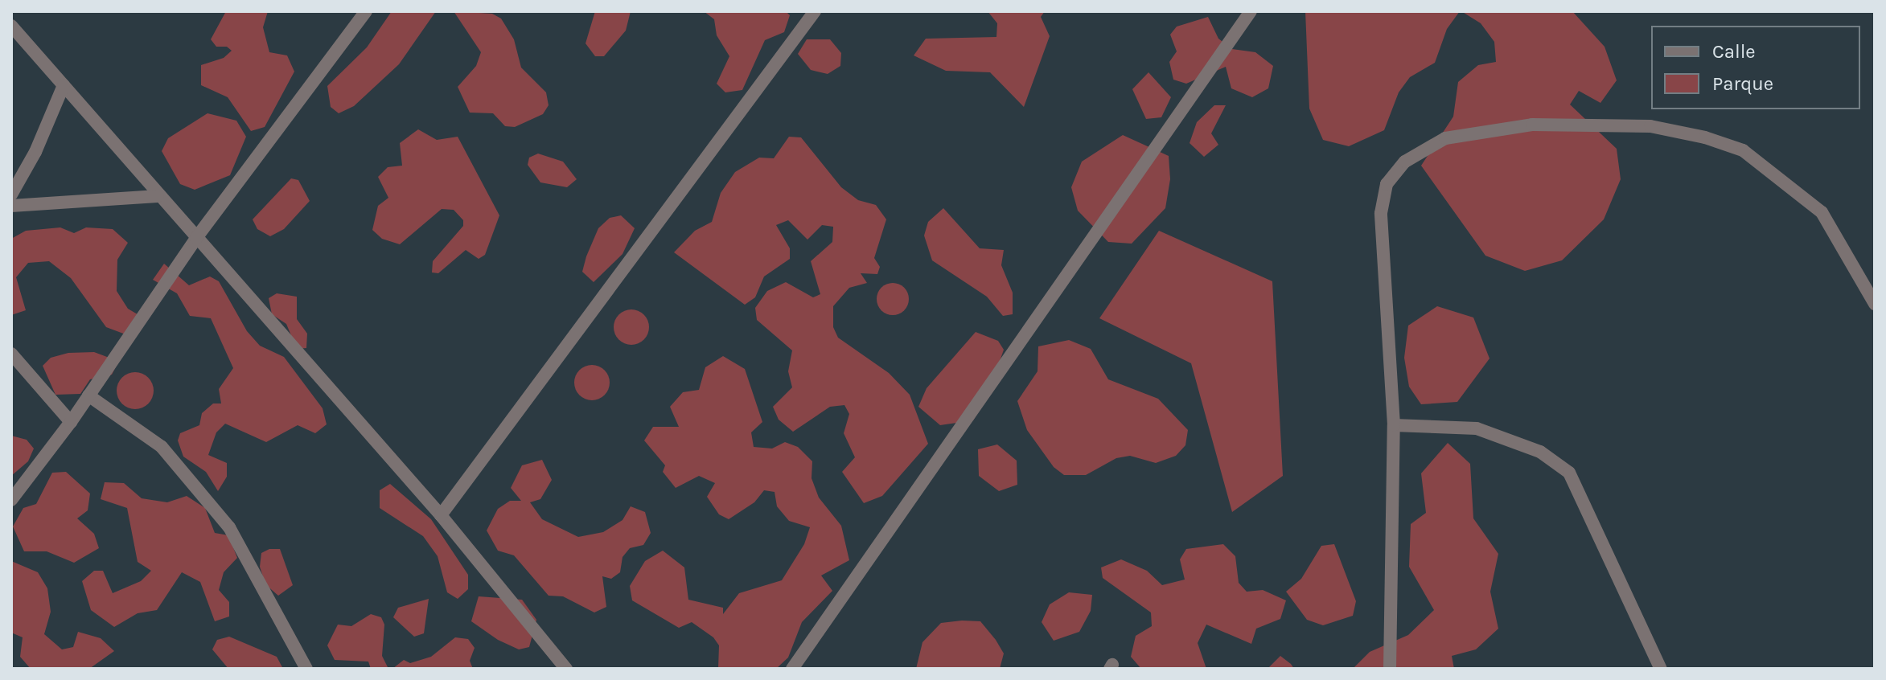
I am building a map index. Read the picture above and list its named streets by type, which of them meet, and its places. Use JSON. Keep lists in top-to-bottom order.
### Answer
{
  "legend": ["Calle", "Parque"]
}
